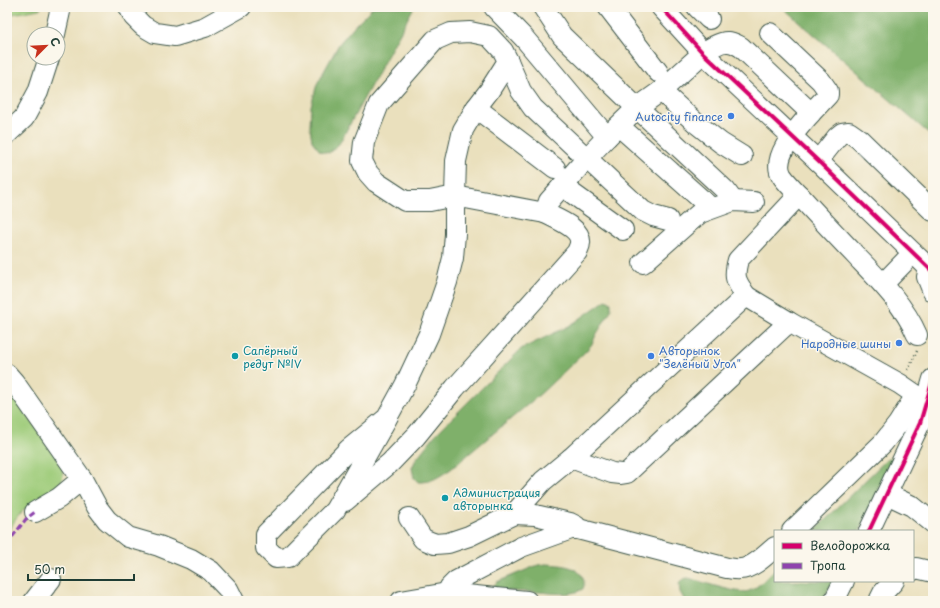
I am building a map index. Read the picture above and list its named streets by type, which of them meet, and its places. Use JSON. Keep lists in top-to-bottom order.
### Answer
{
  "places": [
    "Autocity finance",
    "Народные шины",
    "Сапёрный редут №IV",
    "Авторынок \"Зелёный Угол\"",
    "Администрация авторынка"
  ],
  "legend": ["Велодорожка", "Тропа"],
  "scale_bar": "50 m",
  "north": "top right"
}
